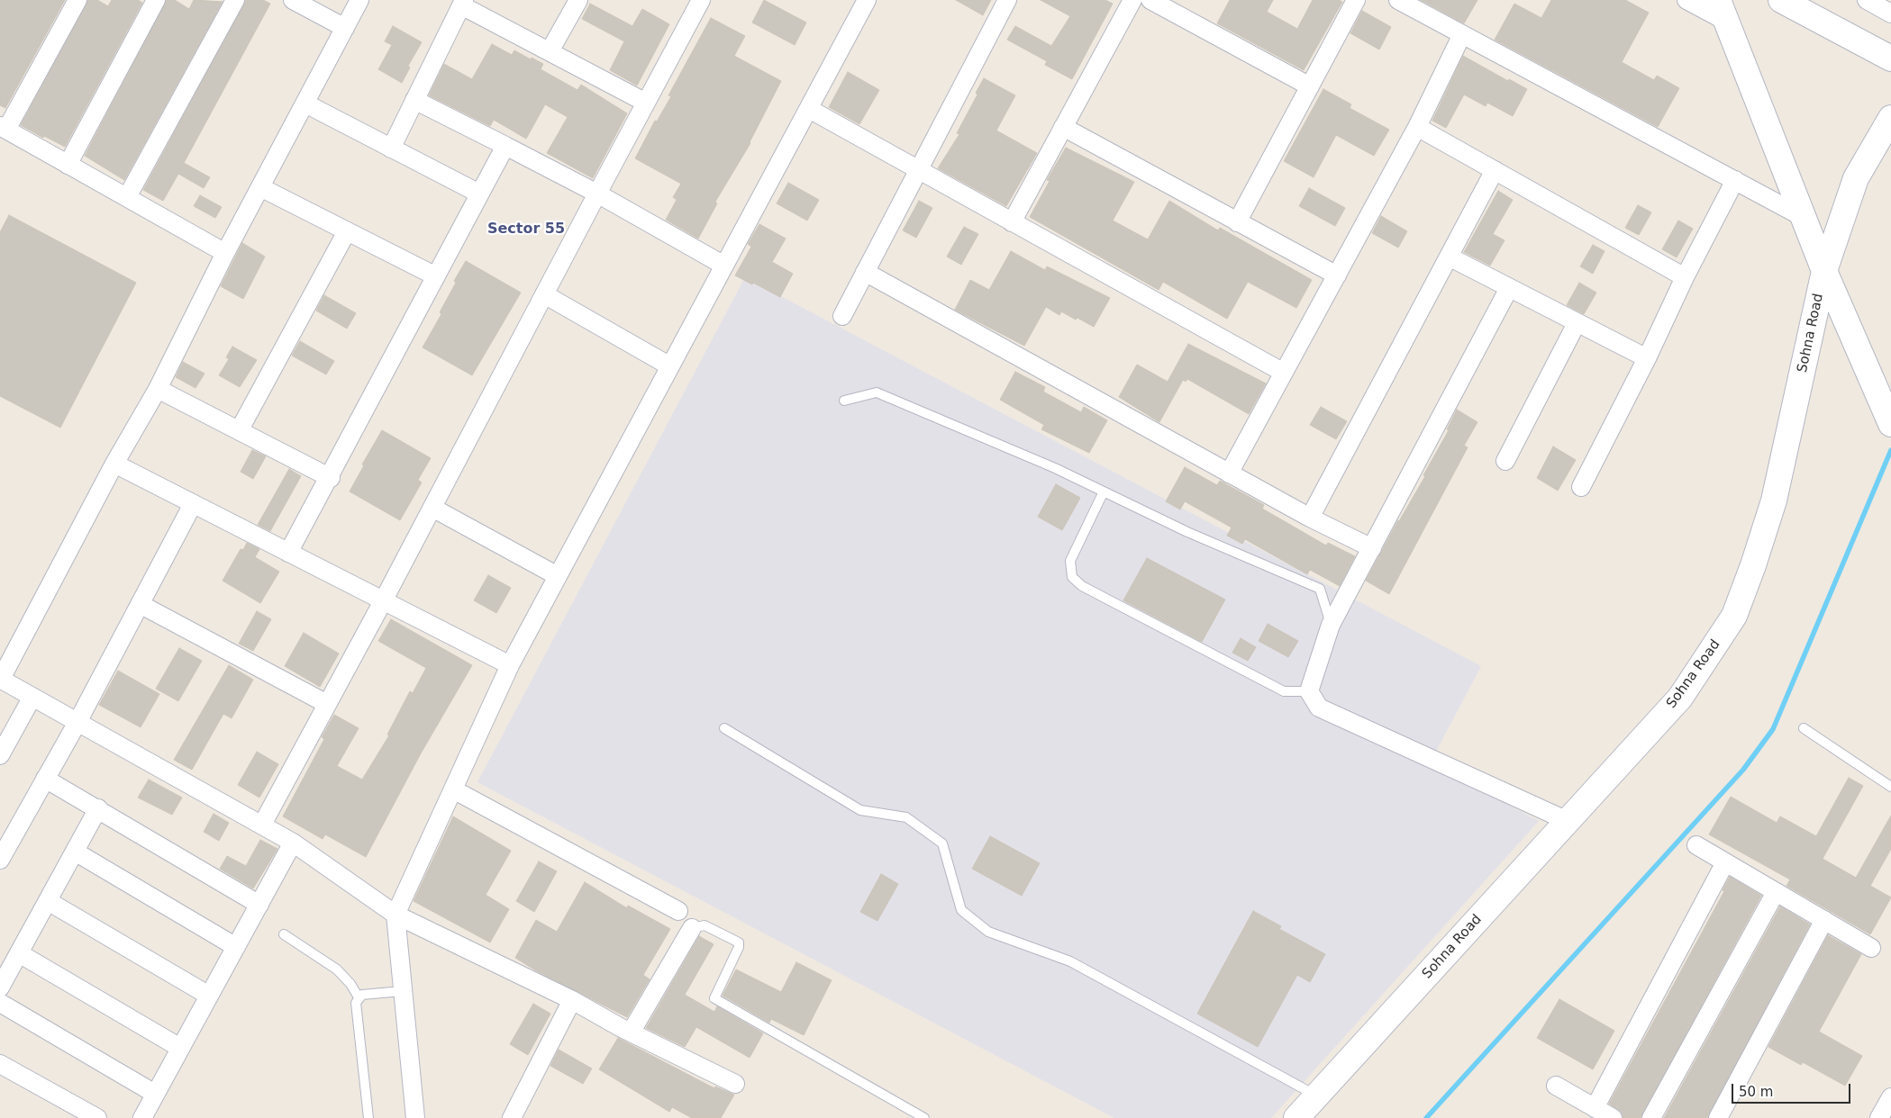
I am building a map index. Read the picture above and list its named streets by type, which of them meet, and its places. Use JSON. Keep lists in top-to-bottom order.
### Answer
{
  "streets": {
    "main road": ["Sohna Road"]
  },
  "districts": ["Sector 55"],
  "scale_bar": "50 m"
}
